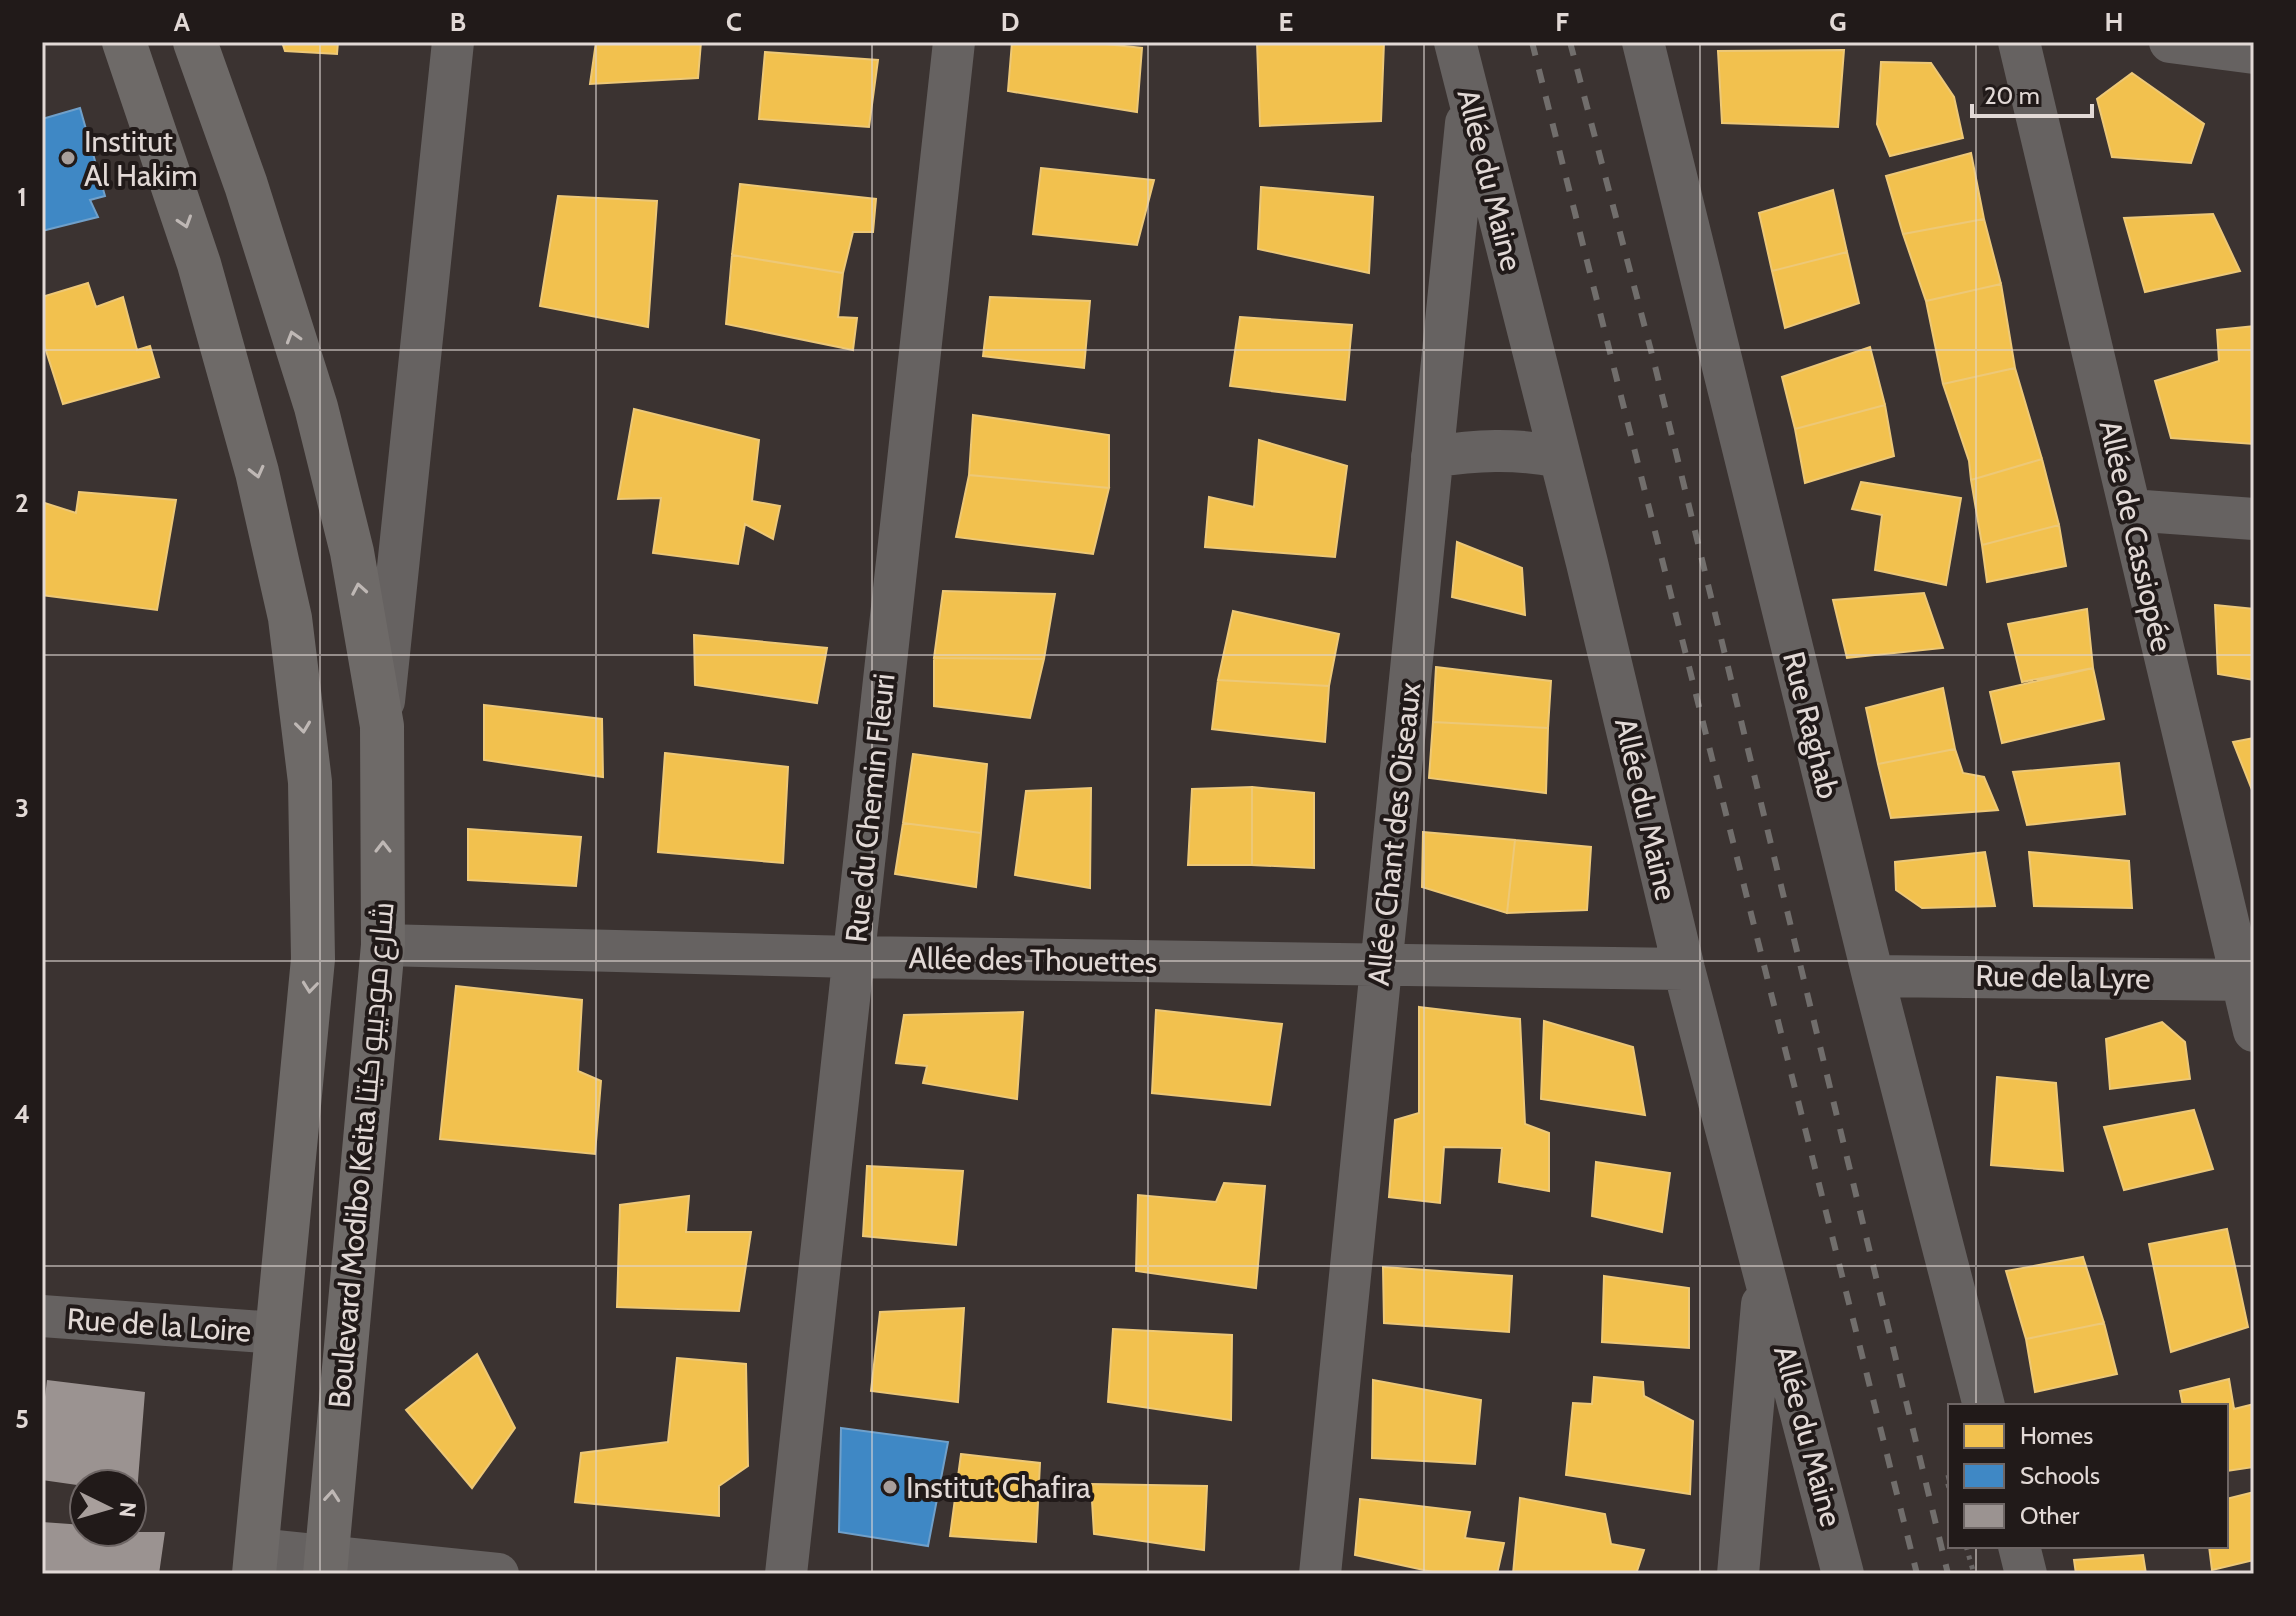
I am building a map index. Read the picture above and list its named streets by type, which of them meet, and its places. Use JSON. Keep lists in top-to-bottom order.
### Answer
{
  "streets": {
    "main road": ["Boulevard Modibo Keita شارع موديبو كيتا"],
    "street": [
      "Allée du Maine",
      "Allée de Cassiopée",
      "Rue Raghab",
      "Rue du Chemin Fleuri",
      "Allée Chant des Oiseaux",
      "Allée des Thouettes",
      "Rue de la Lyre",
      "Rue de la Loire"
    ]
  },
  "crossings": [
    ["Allée du Maine", "Allée Chant des Oiseaux"],
    ["Allée du Maine", "Allée des Thouettes"],
    ["Allée de Cassiopée", "Rue de la Lyre"],
    ["Rue Raghab", "Rue de la Lyre"],
    ["Rue du Chemin Fleuri", "Allée des Thouettes"],
    ["Allée Chant des Oiseaux", "Allée des Thouettes"],
    ["Allée des Thouettes", "Boulevard Modibo Keita شارع موديبو كيتا"]
  ],
  "places": ["Institut Al Hakim", "Institut Chafira"],
  "legend": ["Homes", "Schools", "Other"],
  "scale_bar": "20 m",
  "north": "right",
  "grid": {
    "columns": [
      "A",
      "B",
      "C",
      "D",
      "E",
      "F",
      "G",
      "H"
    ],
    "rows": [
      "1",
      "2",
      "3",
      "4",
      "5"
    ]
  }
}
